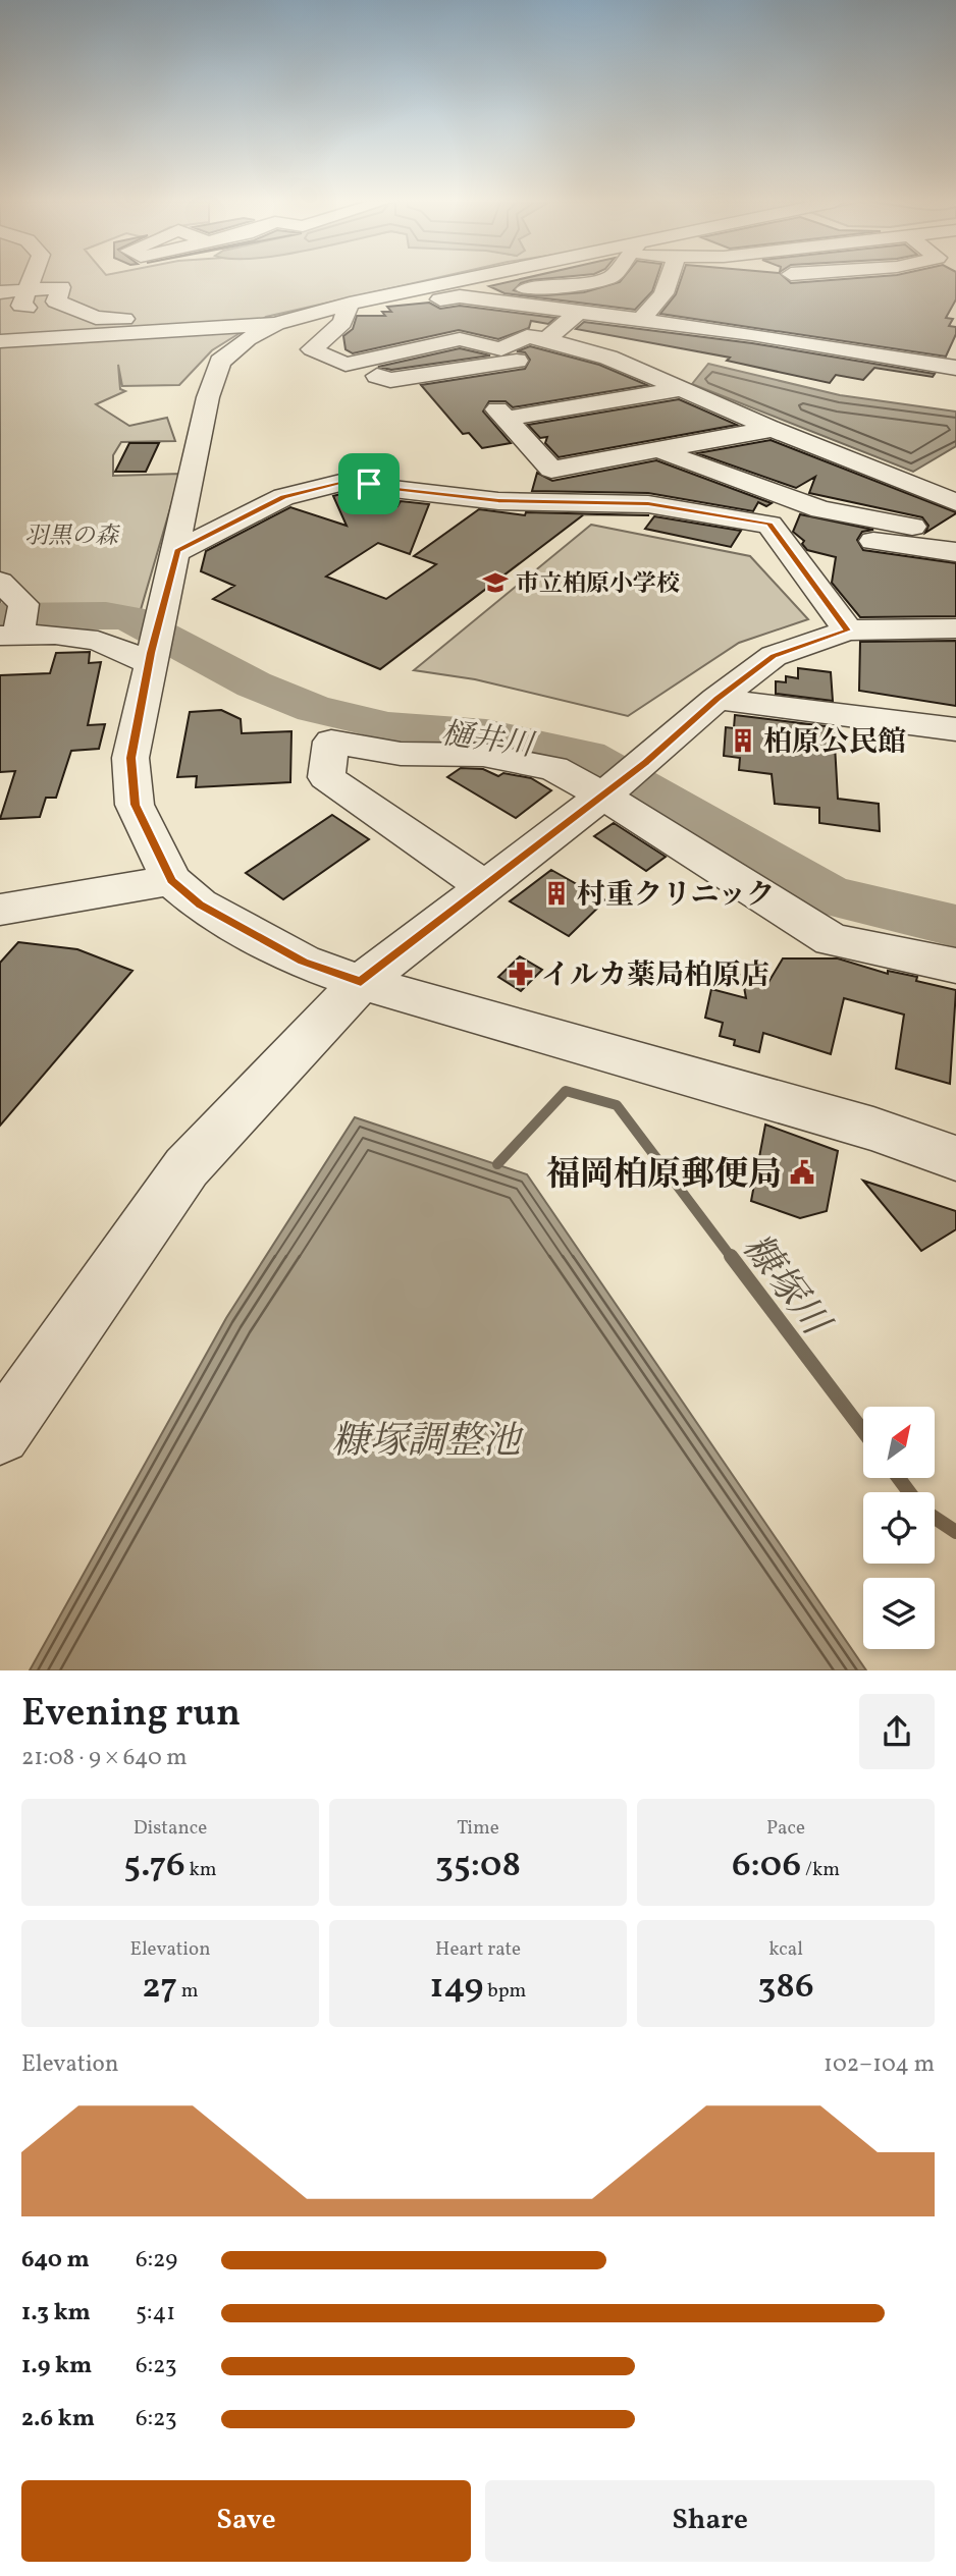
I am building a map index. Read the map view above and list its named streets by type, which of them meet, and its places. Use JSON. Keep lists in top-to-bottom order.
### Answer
{
  "water": ["樋井川", "糠塚川", "糠塚調整池"],
  "parks": ["羽黒の森"],
  "places": {
    "school or university": ["市立柏原小学校"],
    "building": ["柏原公民館", "村重クリニック"],
    "pharmacy": ["イルカ薬局柏原店"],
    "public building": ["福岡柏原郵便局"]
  },
  "north": "top right",
  "page": {
    "heading": ["Evening run", "21:08 · 9 × 640 m"],
    "stats": [
      ["Distance", "5.76 km"],
      ["Time", "35:08"],
      ["Pace", "6:06 /km"],
      ["Elevation", "27 m"],
      ["Heart rate", "149 bpm"],
      ["kcal", "386"]
    ],
    "chart": ["Elevation", "102–104 m"],
    "list": [
      {
        "name": "640 m",
        "note": "6:29"
      },
      {
        "name": "1.3 km",
        "note": "5:41"
      },
      {
        "name": "1.9 km",
        "note": "6:23"
      },
      {
        "name": "2.6 km",
        "note": "6:23"
      }
    ],
    "buttons": ["Save", "Share"]
  }
}
